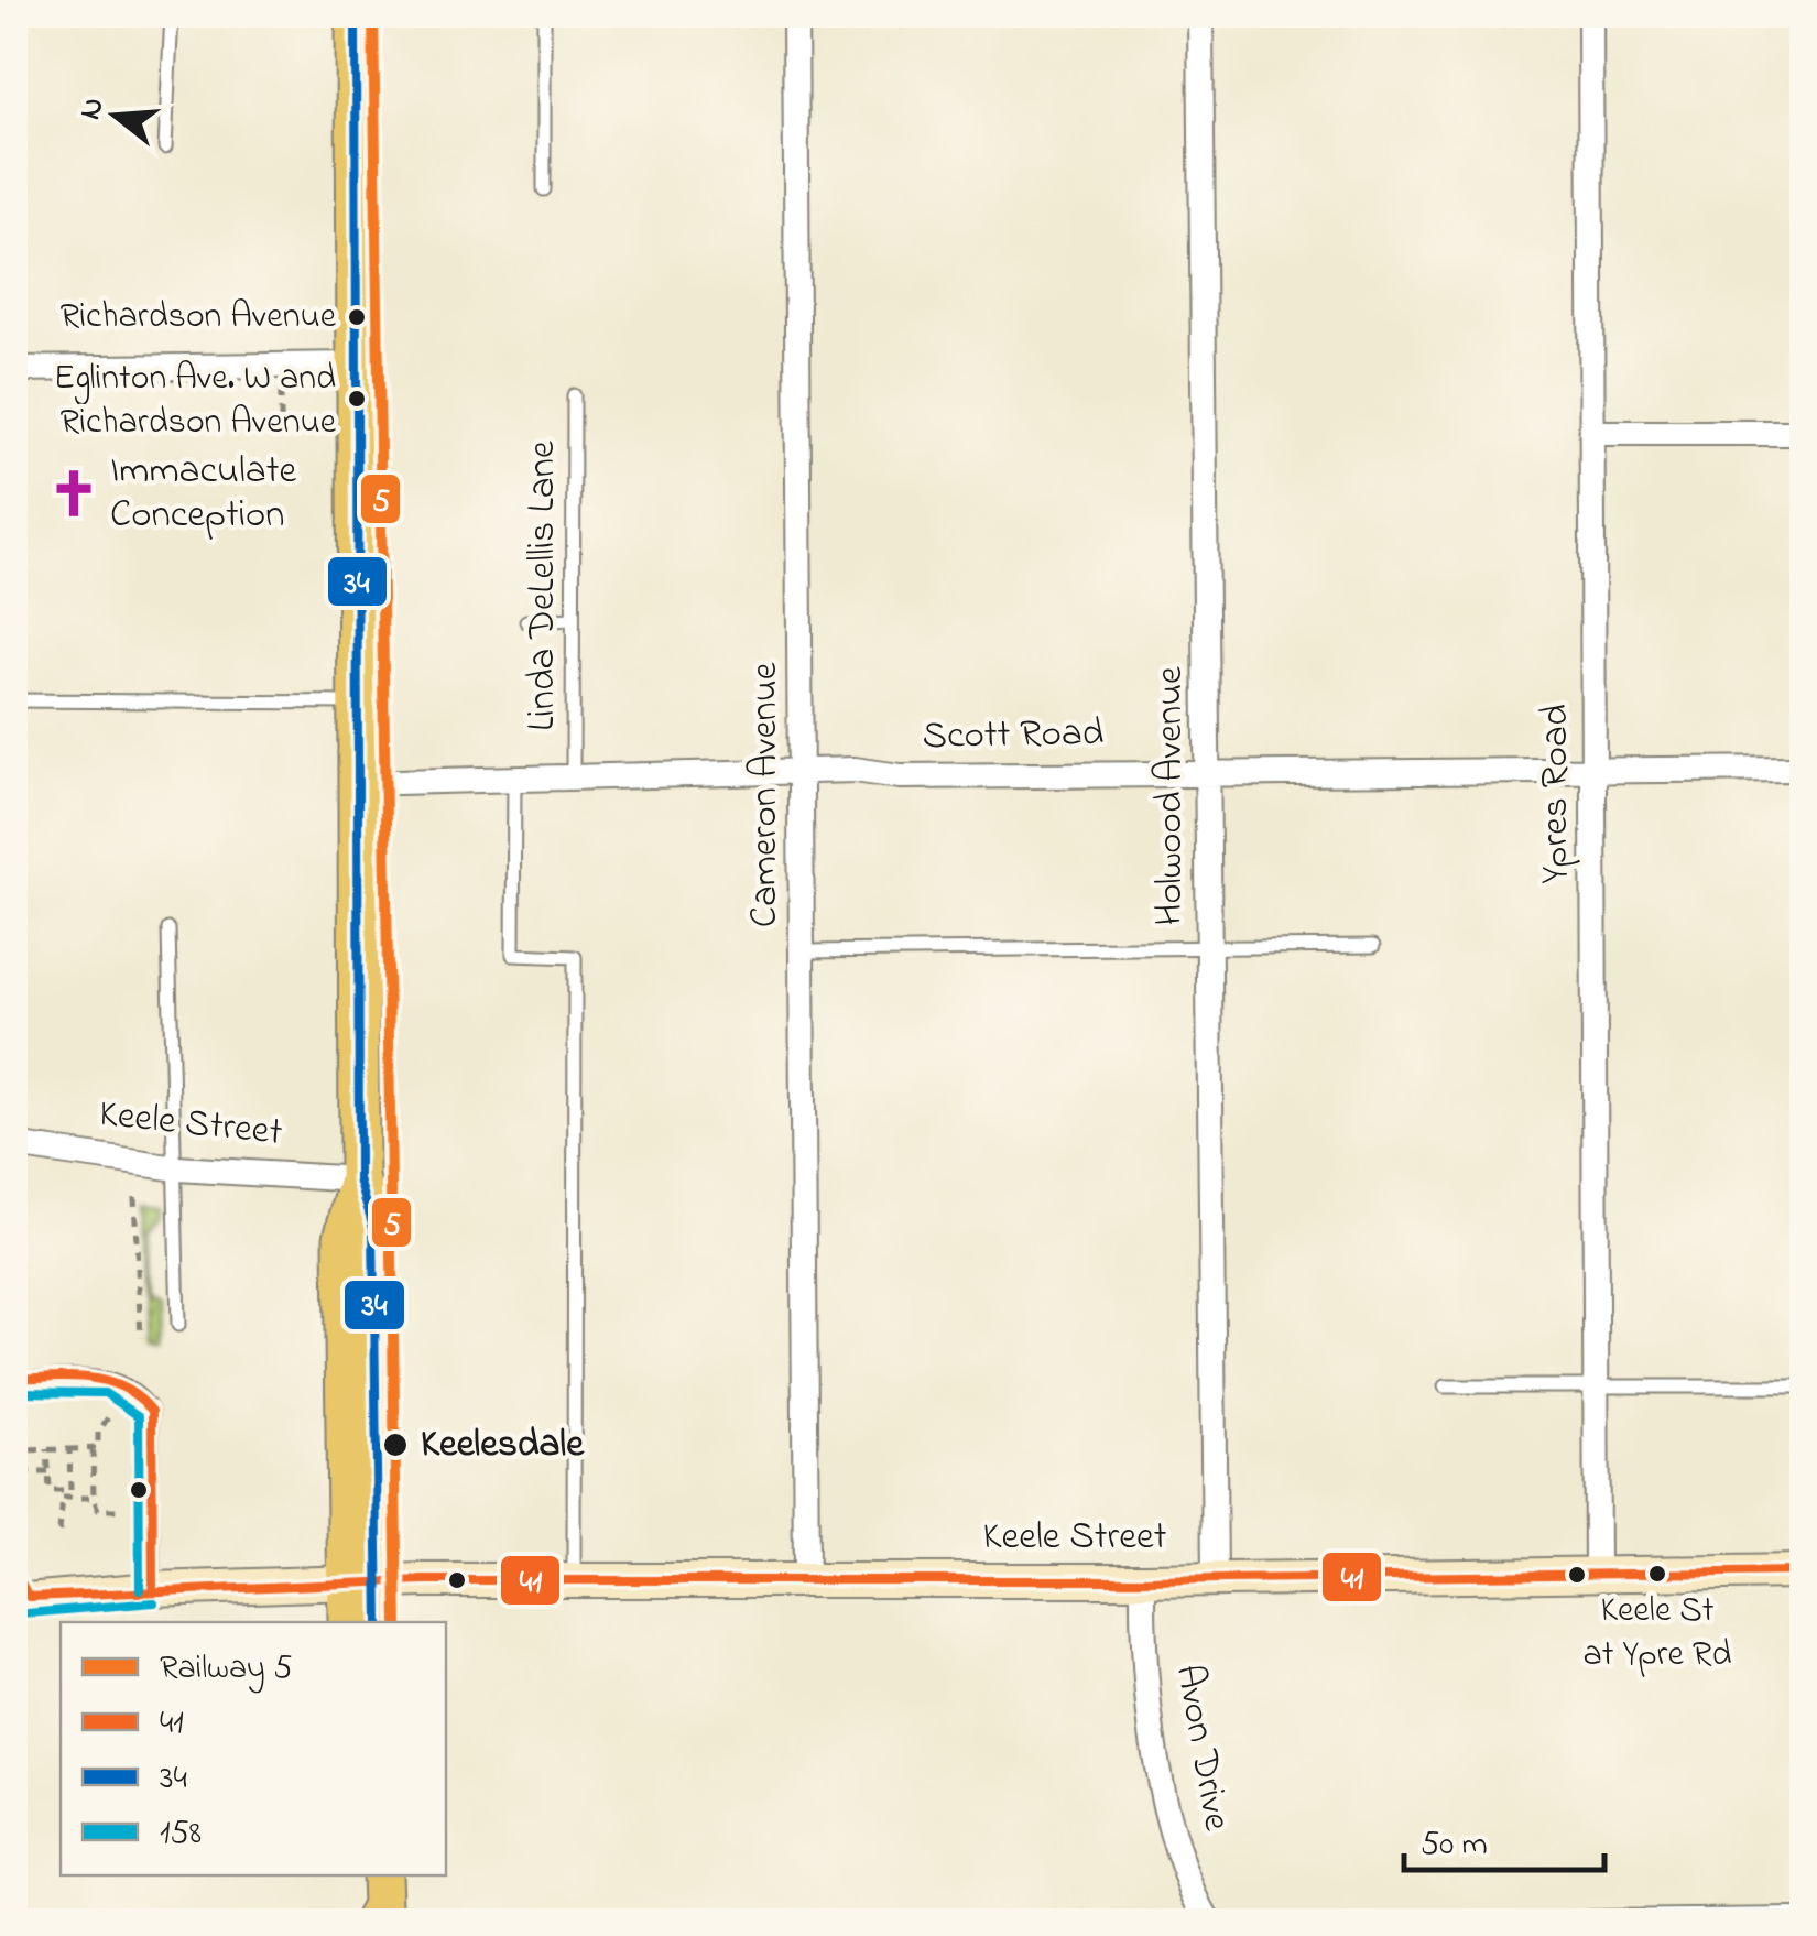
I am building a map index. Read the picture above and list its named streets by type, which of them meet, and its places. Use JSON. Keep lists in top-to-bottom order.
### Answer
{
  "streets": {
    "main road": ["Keele Street"],
    "street": [
      "Scott Road",
      "Ypres Road",
      "Cameron Avenue",
      "Holwood Avenue",
      "Avon Drive"
    ],
    "lane": ["Linda DeLellis Lane"]
  },
  "crossings": [
    ["Linda DeLellis Lane", "Scott Road"],
    ["Scott Road", "Ypres Road"],
    ["Scott Road", "Cameron Avenue"],
    ["Scott Road", "Holwood Avenue"],
    ["Ypres Road", "Keele Street"],
    ["Cameron Avenue", "Keele Street"],
    ["Holwood Avenue", "Keele Street"],
    ["Keele Street", "Avon Drive"]
  ],
  "places": {
    "other": [
      "Richardson Avenue",
      "Eglinton Ave. W and Richardson Avenue",
      "Keelesdale",
      "Keele St at Ypre Rd"
    ],
    "church": ["Immaculate Conception"]
  },
  "lines": [
    "rail line 5",
    "transit line 34",
    "transit line 41",
    "transit line 158"
  ],
  "legend": [
    "Railway 5",
    "41",
    "34",
    "158"
  ],
  "scale_bar": "50 m",
  "north": "left"
}
